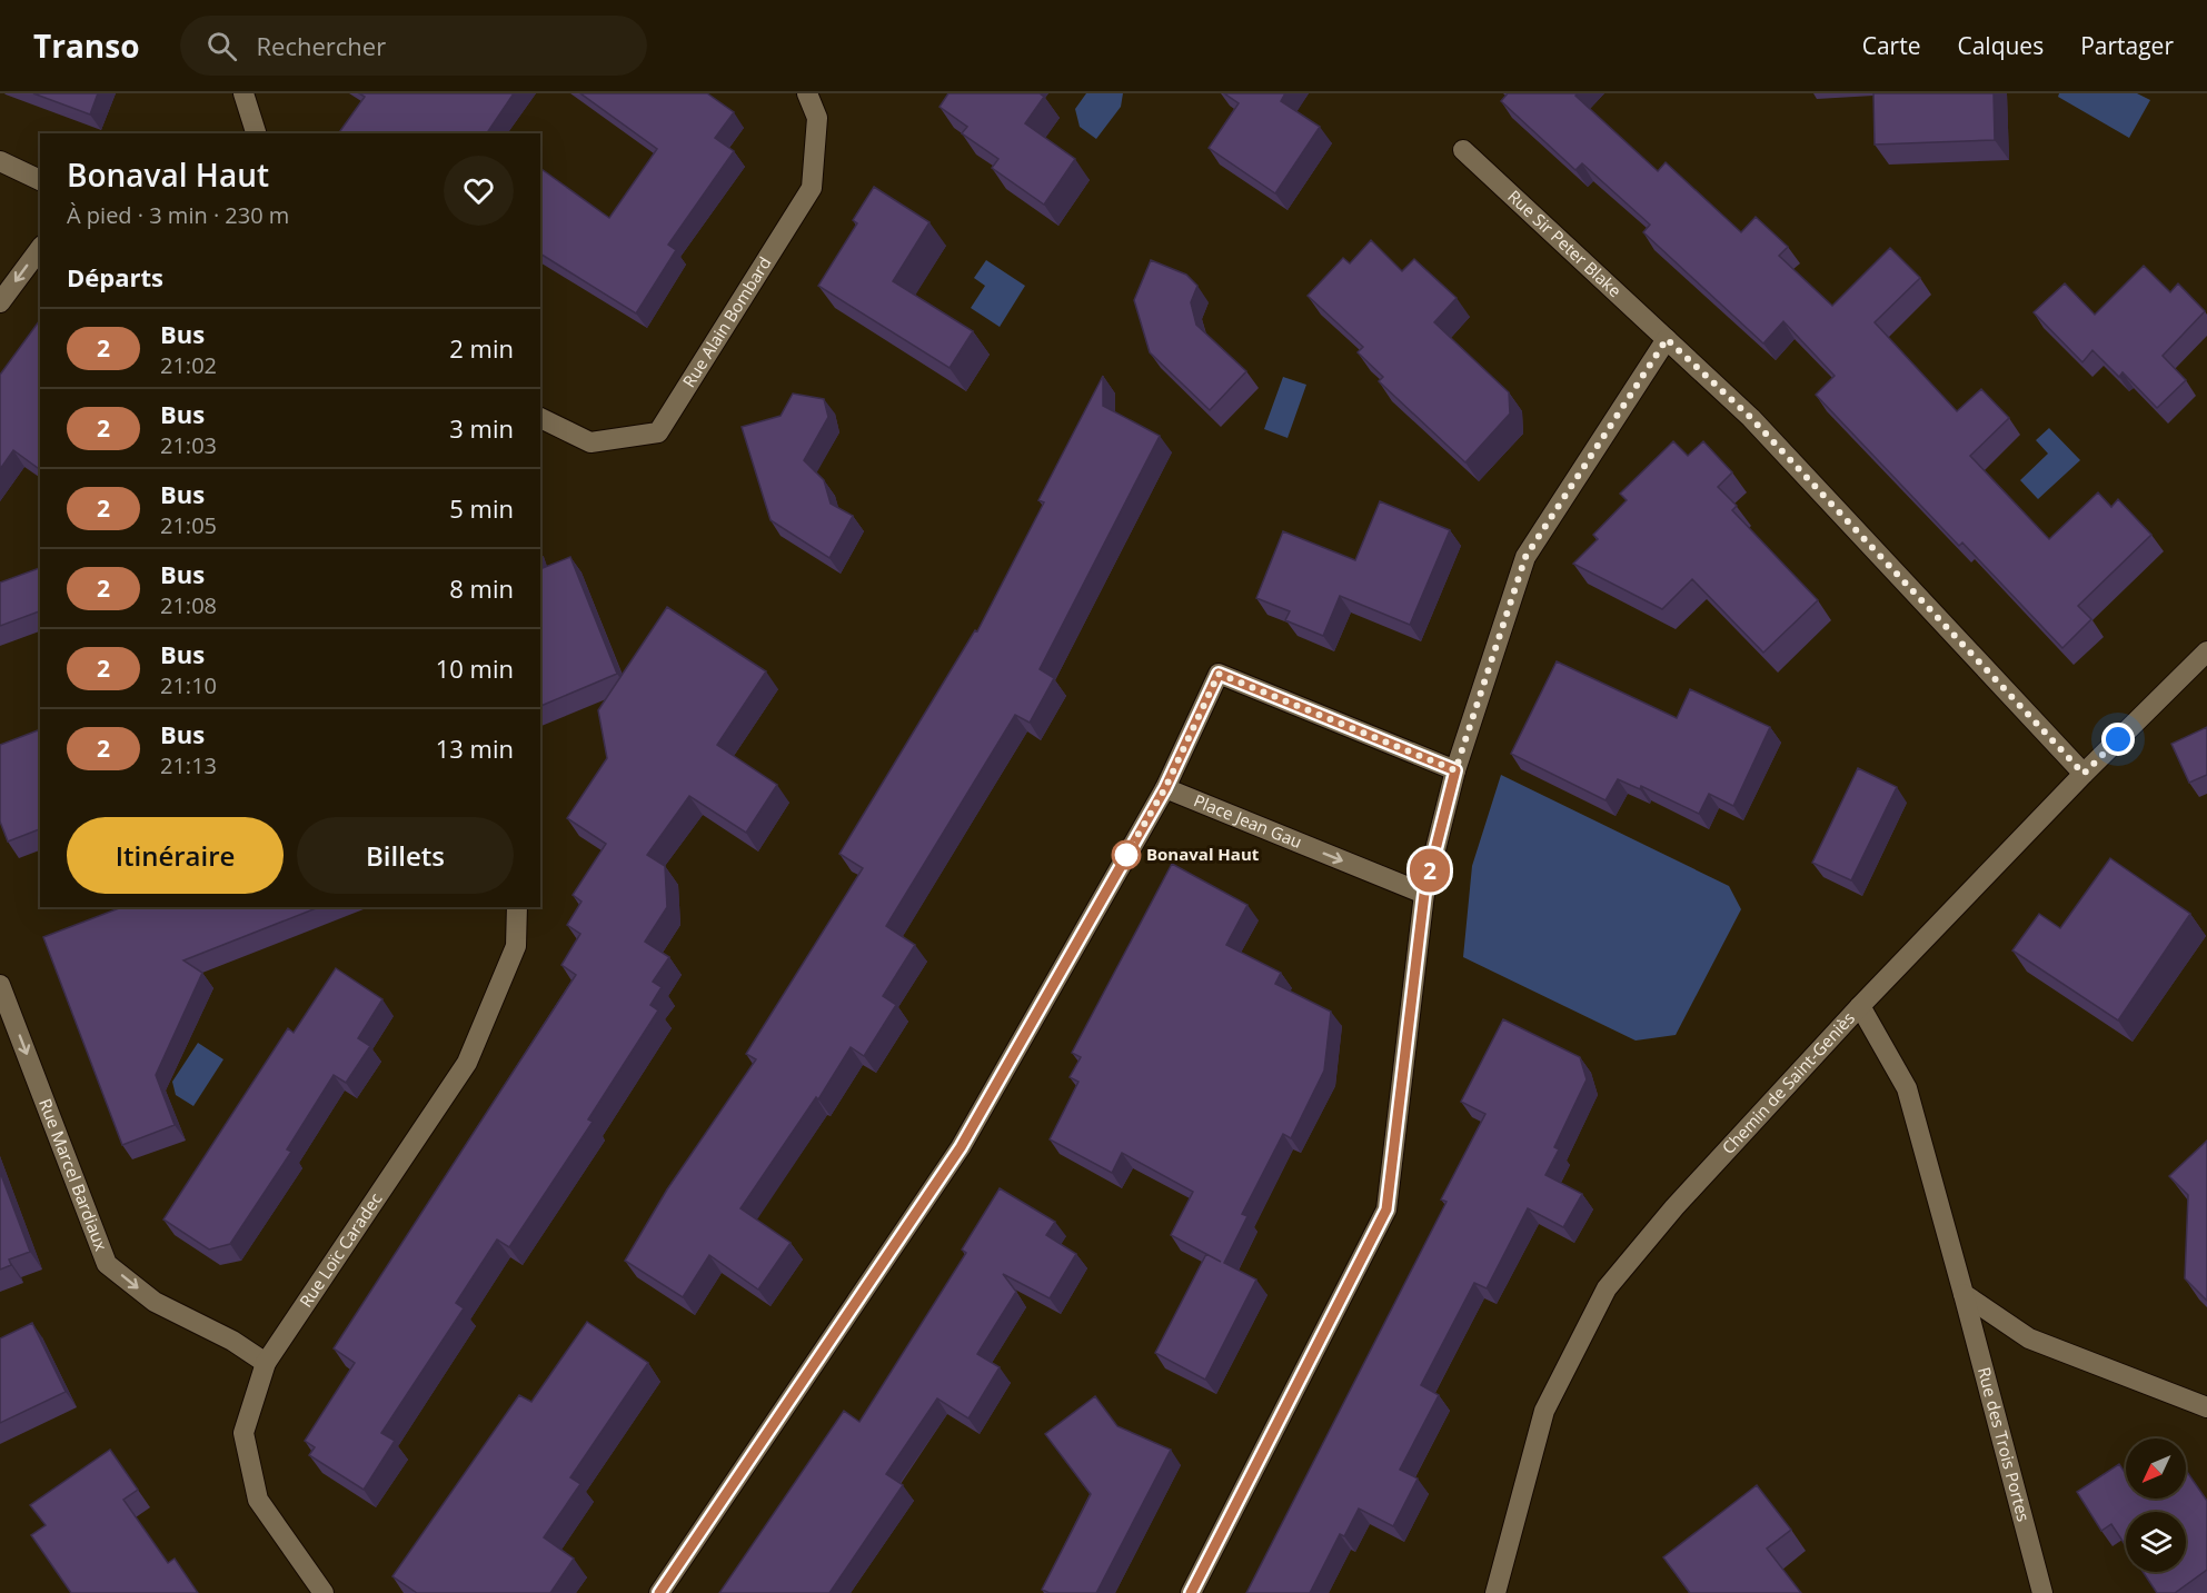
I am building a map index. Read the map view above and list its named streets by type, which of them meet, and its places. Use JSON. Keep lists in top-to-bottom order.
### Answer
{
  "streets": {
    "street": [
      "Rue Sir Peter Blake",
      "Rue Alain Bombard",
      "Place Jean Gau",
      "Chemin de Saint-Geniès",
      "Rue Marcel Bardiaux",
      "Rue Loïc Caradec",
      "Rue des Trois Portes"
    ]
  },
  "crossings": [
    ["Rue Sir Peter Blake", "Chemin de Saint-Geniès"],
    ["Chemin de Saint-Geniès", "Rue des Trois Portes"],
    ["Rue Marcel Bardiaux", "Rue Loïc Caradec"]
  ],
  "one_way": ["Place Jean Gau", "Rue Marcel Bardiaux"],
  "places": ["Bonaval Haut"],
  "lines": ["bus line 2"],
  "north": "bottom left",
  "page": {
    "header": "Transo",
    "search": "Rechercher",
    "nav": ["Carte", "Calques", "Partager"],
    "on_map": "2",
    "heading": [
      ["Bonaval Haut", "À pied · 3 min · 230 m"],
      "Départs"
    ],
    "list": [
      {
        "mark": "2",
        "name": "Bus",
        "note": "21:02",
        "value": "2 min"
      },
      {
        "mark": "2",
        "name": "Bus",
        "note": "21:03",
        "value": "3 min"
      },
      {
        "mark": "2",
        "name": "Bus",
        "note": "21:05",
        "value": "5 min"
      },
      {
        "mark": "2",
        "name": "Bus",
        "note": "21:08",
        "value": "8 min"
      },
      {
        "mark": "2",
        "name": "Bus",
        "note": "21:10",
        "value": "10 min"
      },
      {
        "mark": "2",
        "name": "Bus",
        "note": "21:13",
        "value": "13 min"
      }
    ],
    "buttons": ["Itinéraire", "Billets"]
  }
}
